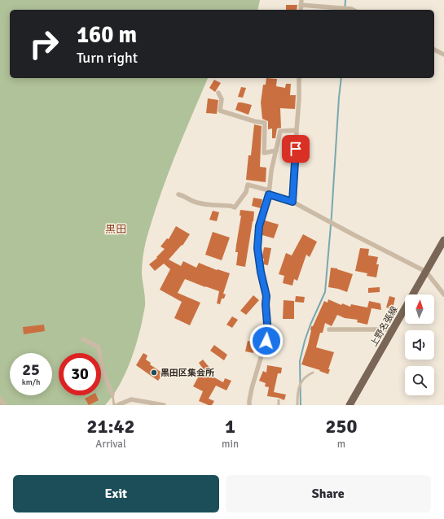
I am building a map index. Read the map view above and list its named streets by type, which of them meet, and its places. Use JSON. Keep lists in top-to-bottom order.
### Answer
{
  "streets": {
    "main road": ["上野名張線"]
  },
  "districts": ["黒田"],
  "places": ["黒田区集会所"],
  "north": "top",
  "page": {
    "turn": ["160 m", "Turn right"],
    "speed": "25 km/h",
    "limit": "30",
    "eta": [
      "21:42",
      "Arrival",
      "1",
      "min",
      "250",
      "m"
    ],
    "buttons": ["Exit", "Share"]
  }
}
